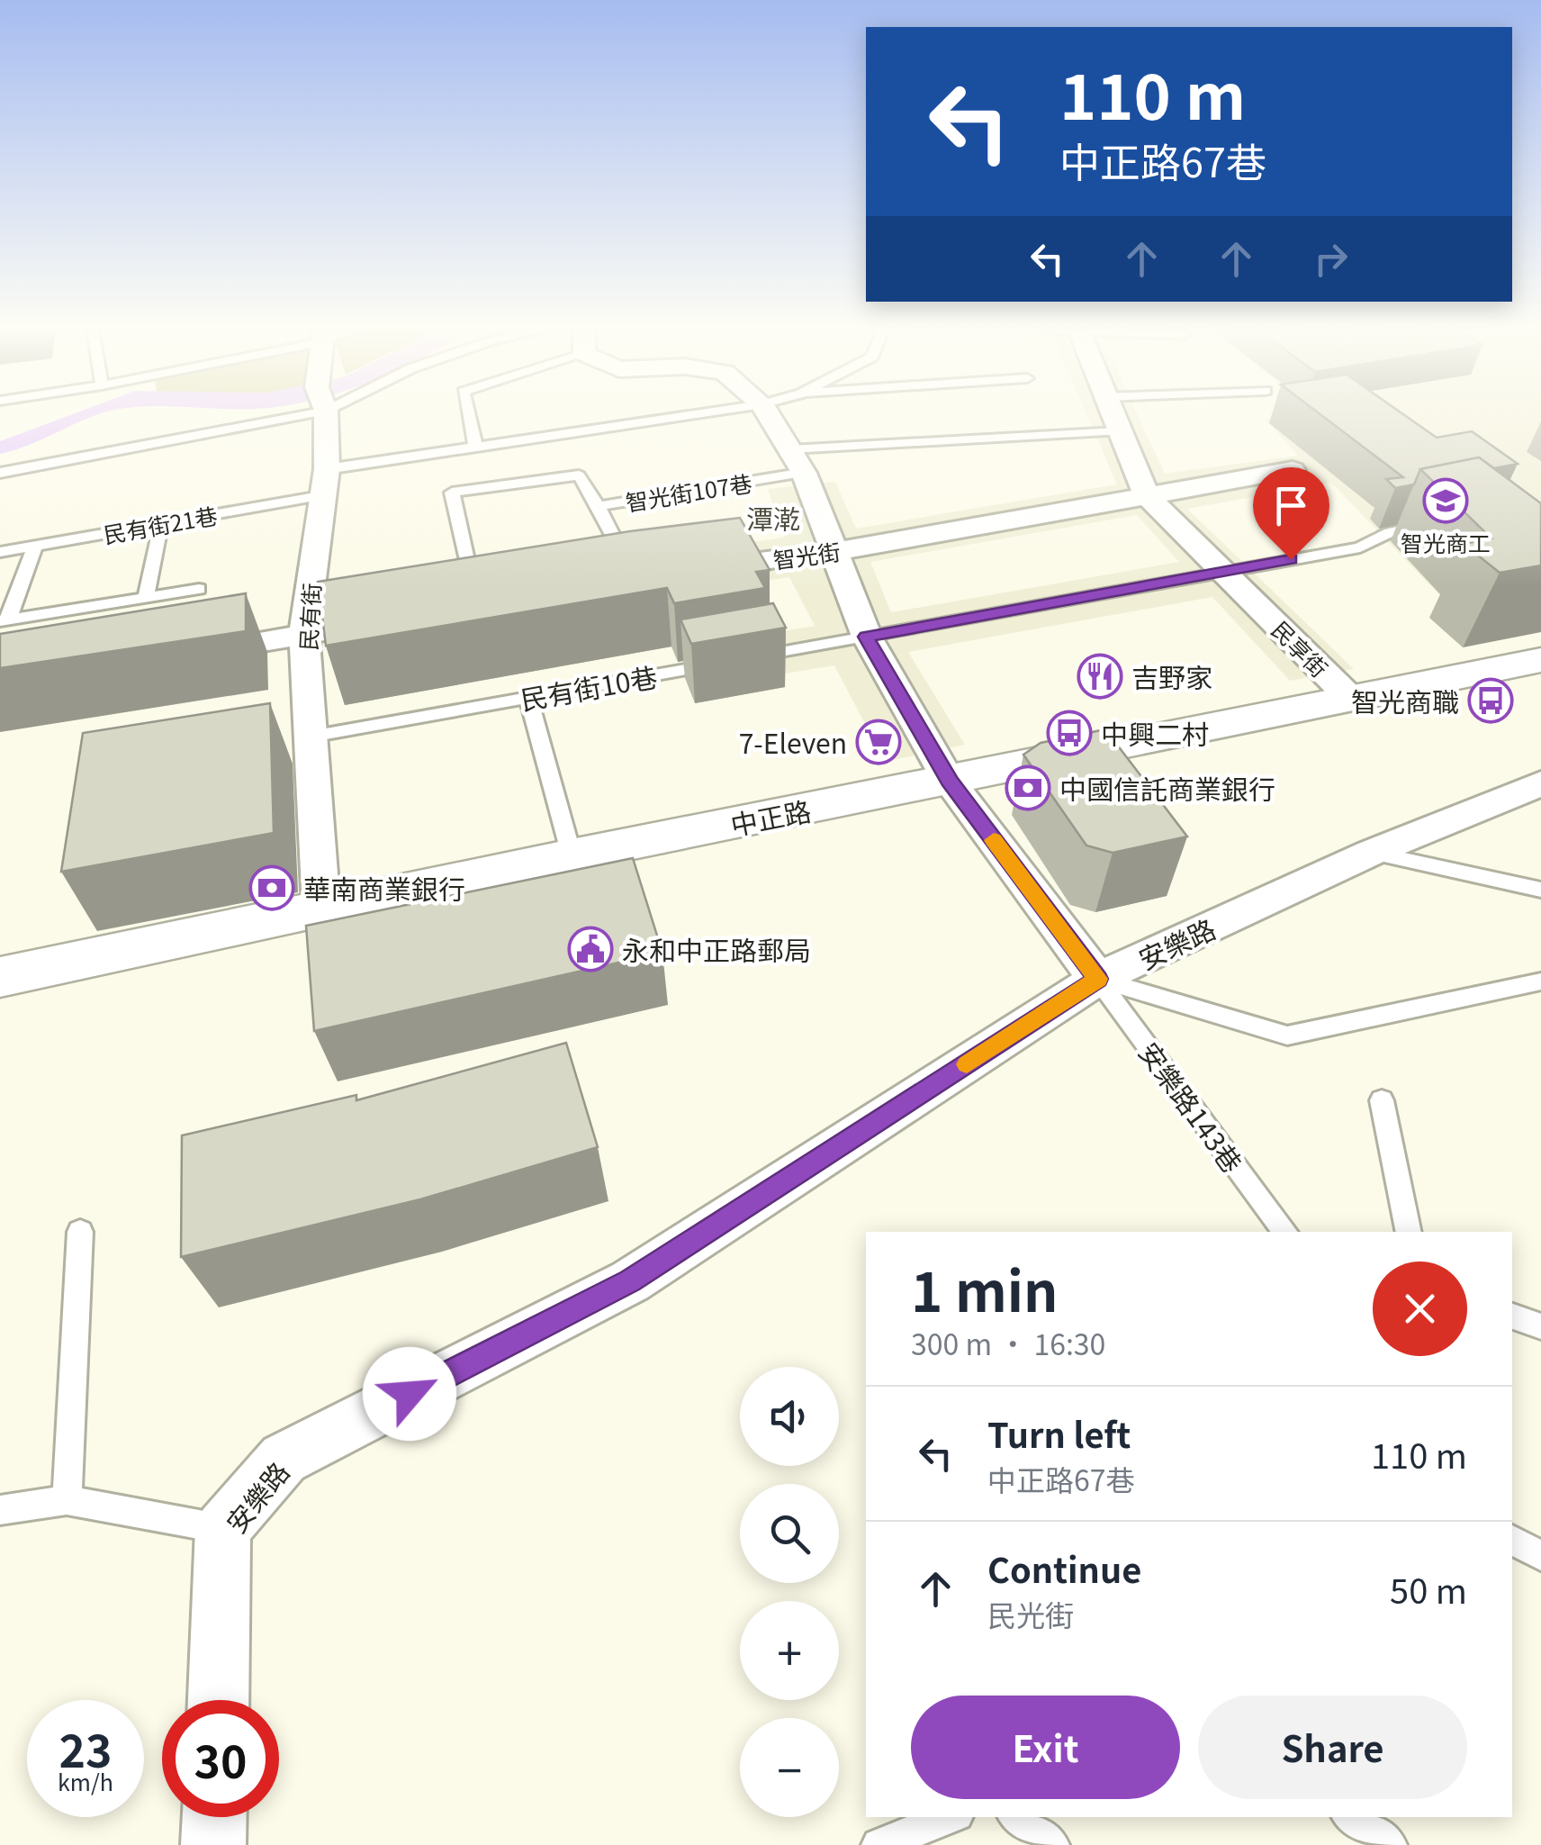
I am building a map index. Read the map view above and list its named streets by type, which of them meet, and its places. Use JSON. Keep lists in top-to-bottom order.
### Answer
{
  "streets": {
    "street": [
      "智光街",
      "民有街",
      "民享街",
      "中正路",
      "安樂路"
    ],
    "lane": [
      "智光街107巷",
      "民有街21巷",
      "民有街10巷",
      "安樂路143巷"
    ]
  },
  "crossings": [
    ["智光街107巷", "民享街"],
    ["民有街21巷", "民有街"],
    ["智光街", "民享街"],
    ["民有街", "民有街10巷"],
    ["民有街", "中正路"],
    ["民享街", "民有街10巷"],
    ["民享街", "中正路"],
    ["安樂路", "安樂路143巷"]
  ],
  "districts": ["潭漧"],
  "places": {
    "school or university": ["智光商工"],
    "restaurant": ["吉野家"],
    "bus stop": ["智光商職", "中興二村"],
    "supermarket": ["7-Eleven"],
    "bank": ["中國信託商業銀行", "華南商業銀行"],
    "public building": ["永和中正路郵局"]
  },
  "page": {
    "turn": ["110 m", "中正路67巷"],
    "heading": ["1 min", "300 m · 16:30"],
    "map_buttons": ["+", "−"],
    "list": [
      {
        "name": "Turn left",
        "note": "中正路67巷",
        "value": "110 m"
      },
      {
        "name": "Continue",
        "note": "民光街",
        "value": "50 m"
      }
    ],
    "buttons": ["Exit", "Share"],
    "speed": "23 km/h",
    "limit": "30"
  }
}
